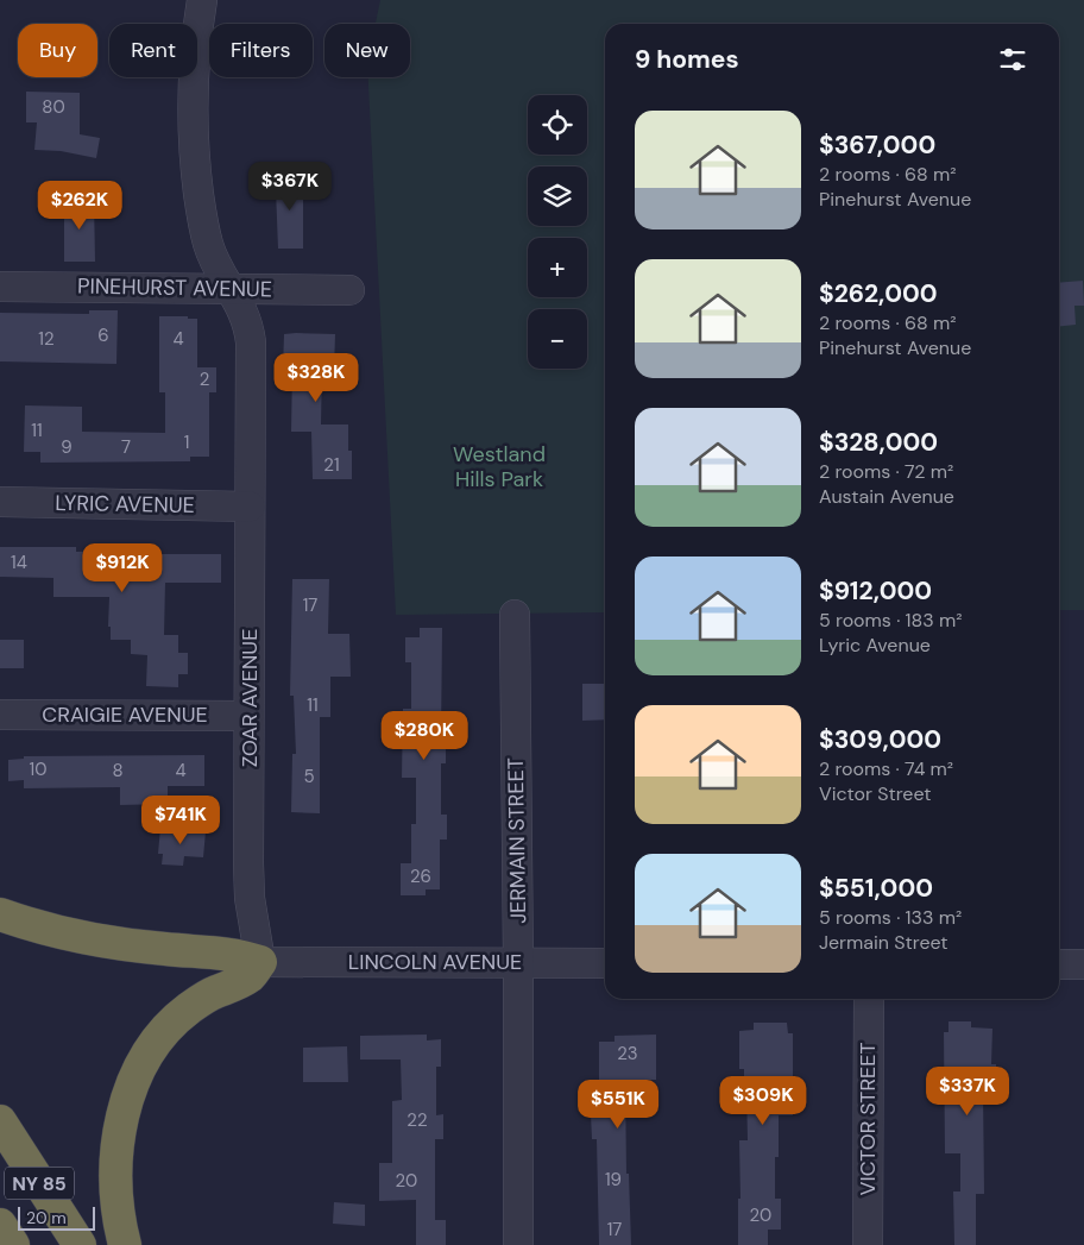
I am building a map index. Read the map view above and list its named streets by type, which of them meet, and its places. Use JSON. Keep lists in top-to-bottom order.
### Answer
{
  "streets": {
    "highway": ["NY 85"],
    "street": [
      "PINEHURST AVENUE",
      "LYRIC AVENUE",
      "ZOAR AVENUE",
      "CRAIGIE AVENUE",
      "JERMAIN STREET",
      "LINCOLN AVENUE",
      "VICTOR STREET"
    ]
  },
  "crossings": [
    ["PINEHURST AVENUE", "ZOAR AVENUE"],
    ["LYRIC AVENUE", "ZOAR AVENUE"],
    ["ZOAR AVENUE", "CRAIGIE AVENUE"],
    ["ZOAR AVENUE", "LINCOLN AVENUE"],
    ["JERMAIN STREET", "LINCOLN AVENUE"]
  ],
  "parks": ["Westland Hills Park"],
  "house_numbers": [
    "80",
    "6",
    "12",
    "4",
    "2",
    "11",
    "1",
    "9",
    "7",
    "21",
    "14",
    "17",
    "11",
    "10",
    "8",
    "4",
    "5",
    "26",
    "23",
    "22",
    "19",
    "20",
    "20",
    "17"
  ],
  "scale_bar": "20 m",
  "page": {
    "chip": [
      "Buy",
      "Rent",
      "Filters",
      "New"
    ],
    "heading": "9 homes",
    "map_buttons": ["+", "−"],
    "list": [
      {
        "name": "$367,000",
        "note": "2 rooms · 68 m² · Pinehurst Avenue"
      },
      {
        "name": "$262,000",
        "note": "2 rooms · 68 m² · Pinehurst Avenue"
      },
      {
        "name": "$328,000",
        "note": "2 rooms · 72 m² · Austain Avenue"
      },
      {
        "name": "$912,000",
        "note": "5 rooms · 183 m² · Lyric Avenue"
      },
      {
        "name": "$309,000",
        "note": "2 rooms · 74 m² · Victor Street"
      },
      {
        "name": "$551,000",
        "note": "5 rooms · 133 m² · Jermain Street"
      }
    ],
    "price": [
      "$367K",
      "$262K",
      "$328K",
      "$912K",
      "$280K",
      "$741K",
      "$337K",
      "$309K",
      "$551K"
    ],
    "scale": "20 m"
  }
}
